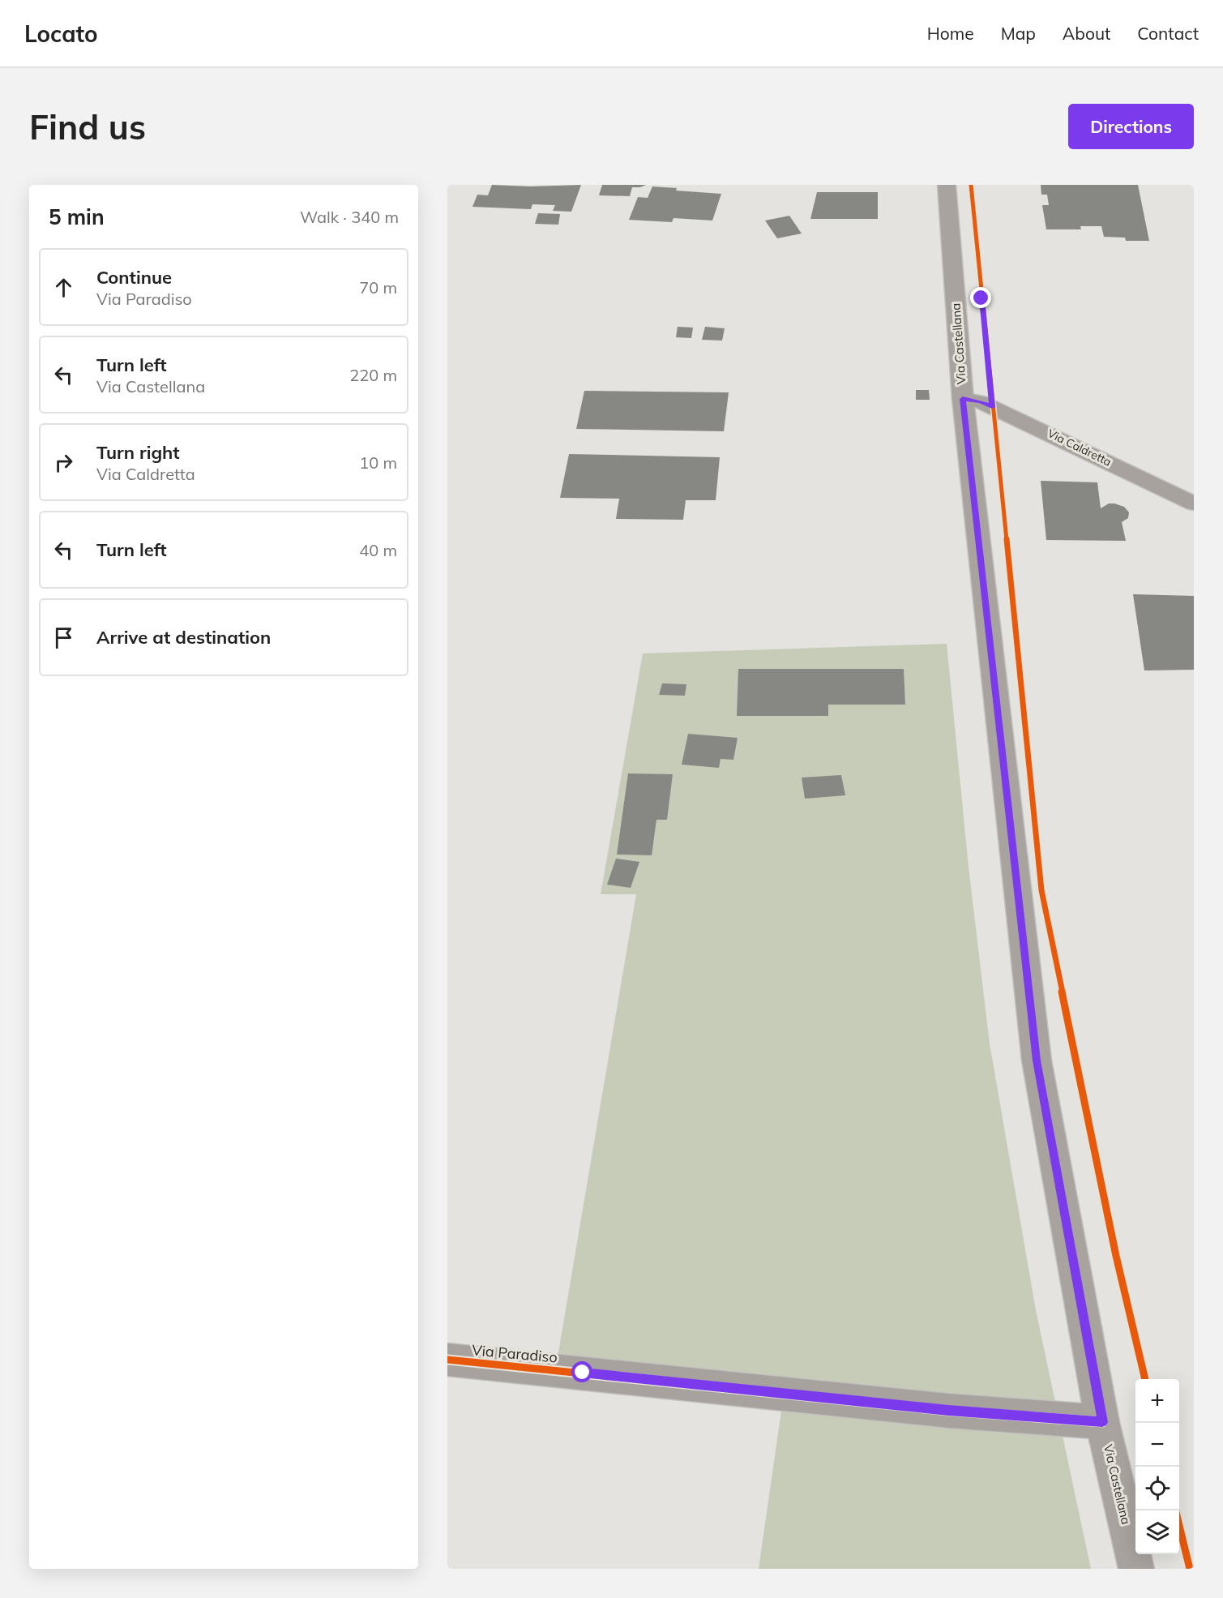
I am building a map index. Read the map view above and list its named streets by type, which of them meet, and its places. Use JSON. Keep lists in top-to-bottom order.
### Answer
{
  "streets": {
    "main road": ["Via Castellana"],
    "street": ["Via Caldretta", "Via Paradiso"]
  },
  "crossings": [
    ["Via Castellana", "Via Caldretta"],
    ["Via Castellana", "Via Paradiso"]
  ],
  "page": {
    "header": "Locato",
    "nav": [
      "Home",
      "Map",
      "About",
      "Contact"
    ],
    "buttons": "Directions",
    "title": "Find us",
    "heading": ["5 min", "Walk · 340 m"],
    "list": [
      ["Continue", "Via Paradiso", "70 m"],
      ["Turn left", "Via Castellana", "220 m"],
      ["Turn right", "Via Caldretta", "10 m"],
      ["Turn left", "40 m"],
      "Arrive at destination"
    ],
    "map_buttons": ["+", "−"]
  }
}
